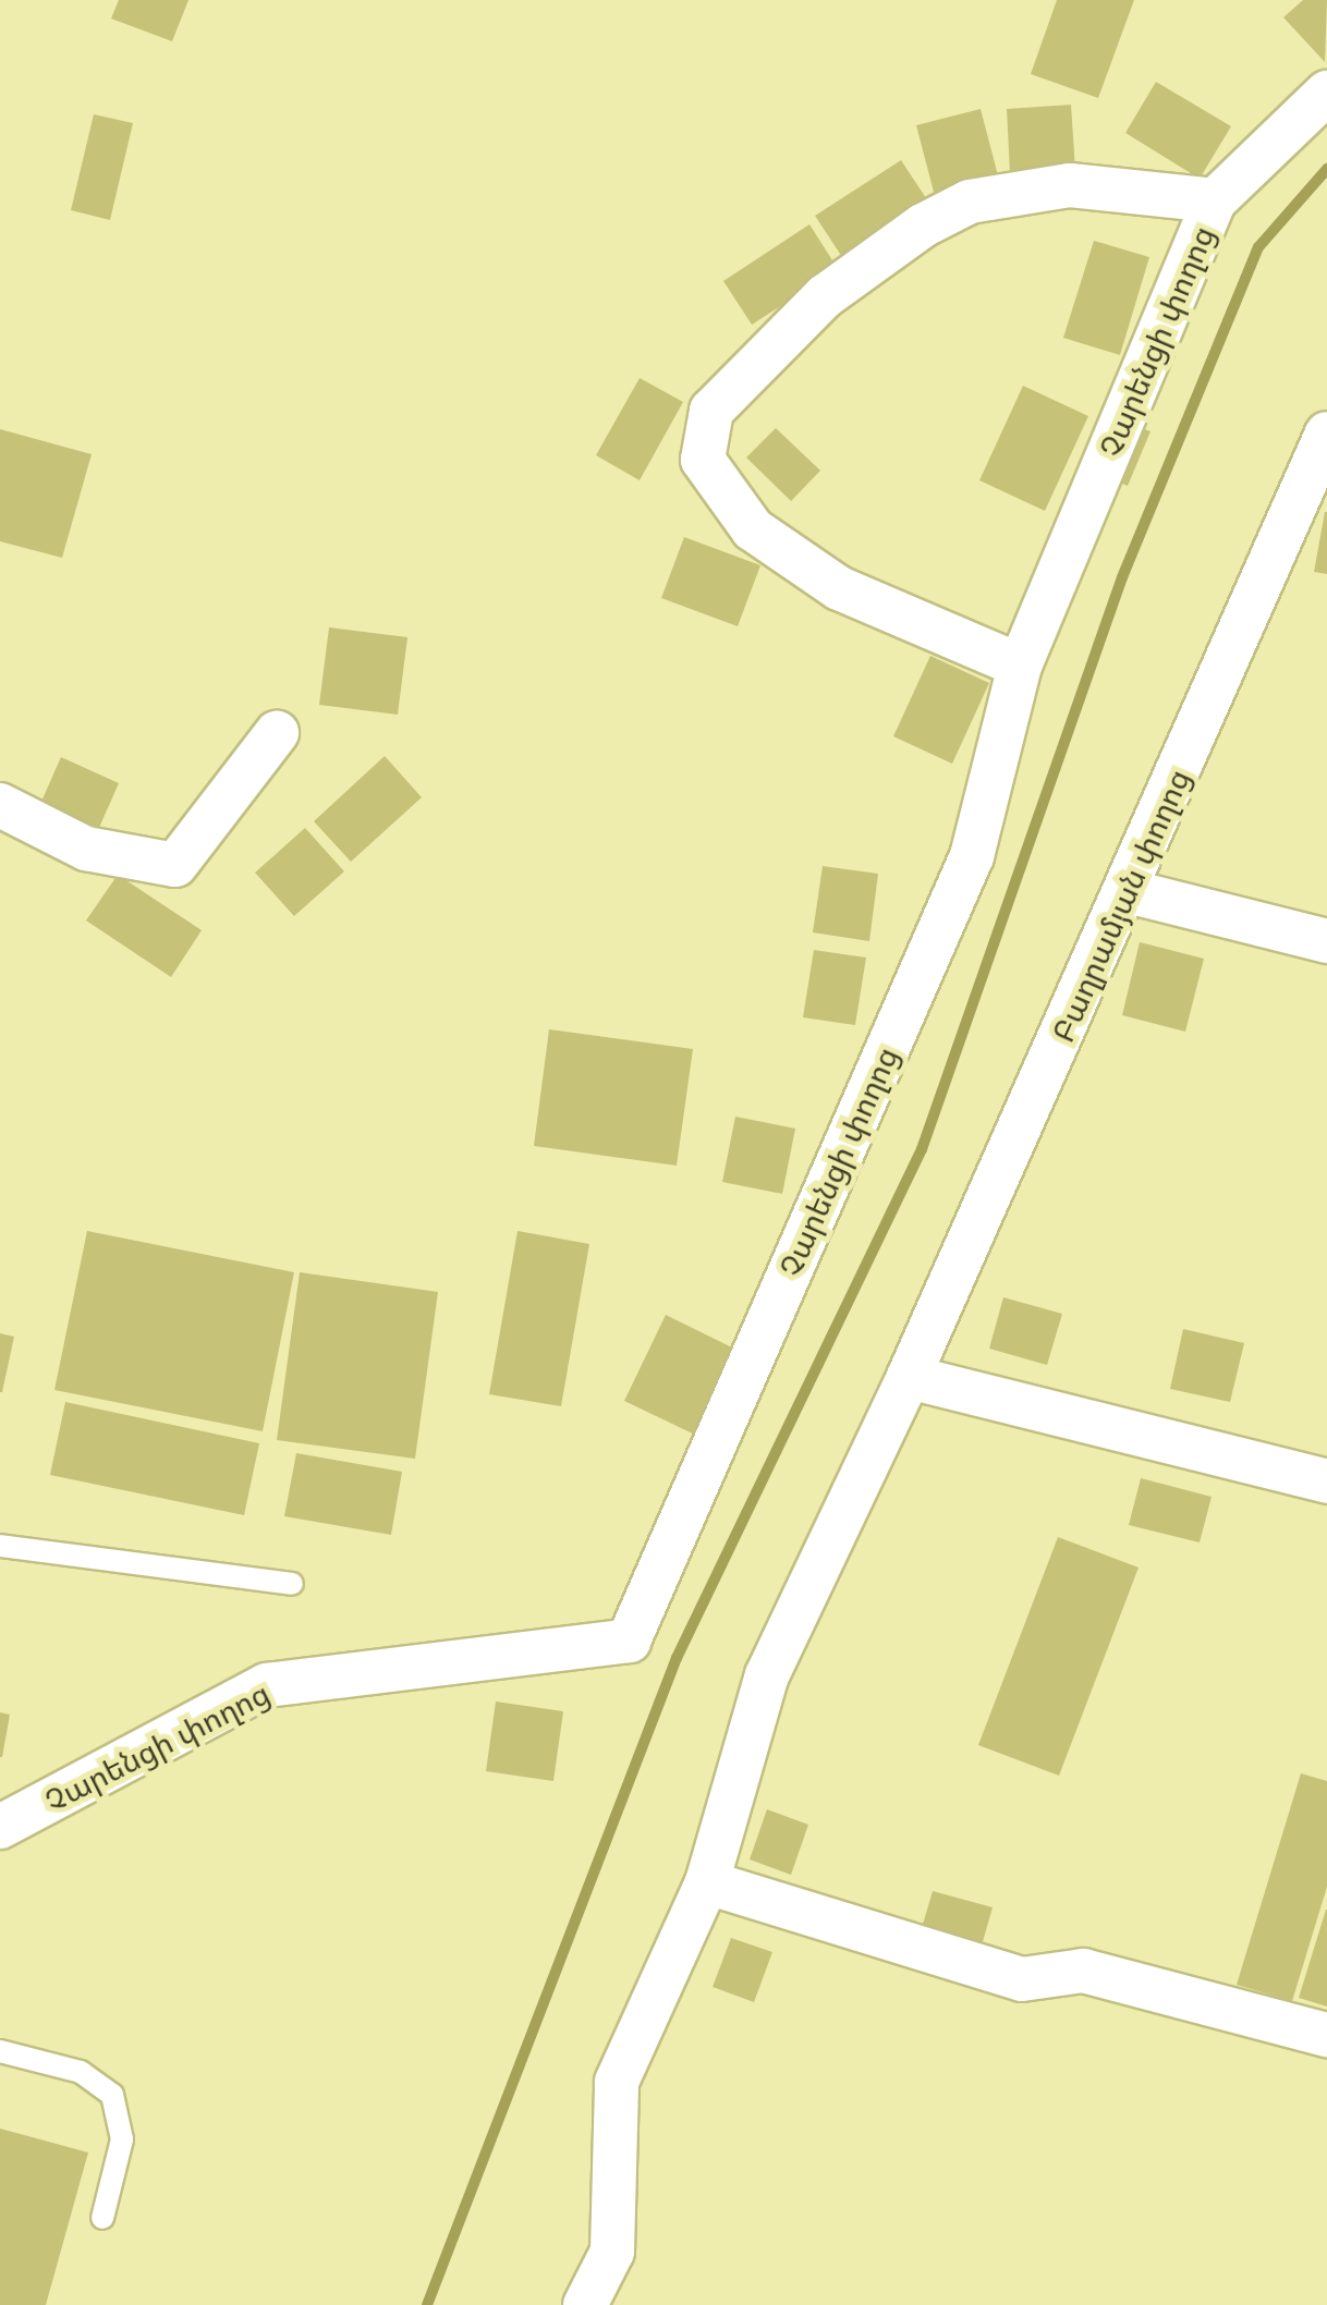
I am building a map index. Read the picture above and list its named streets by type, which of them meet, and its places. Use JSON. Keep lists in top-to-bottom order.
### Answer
{
  "streets": {
    "street": ["Չարենցի փողոց", "Բաղրամյան փողոց"]
  }
}
